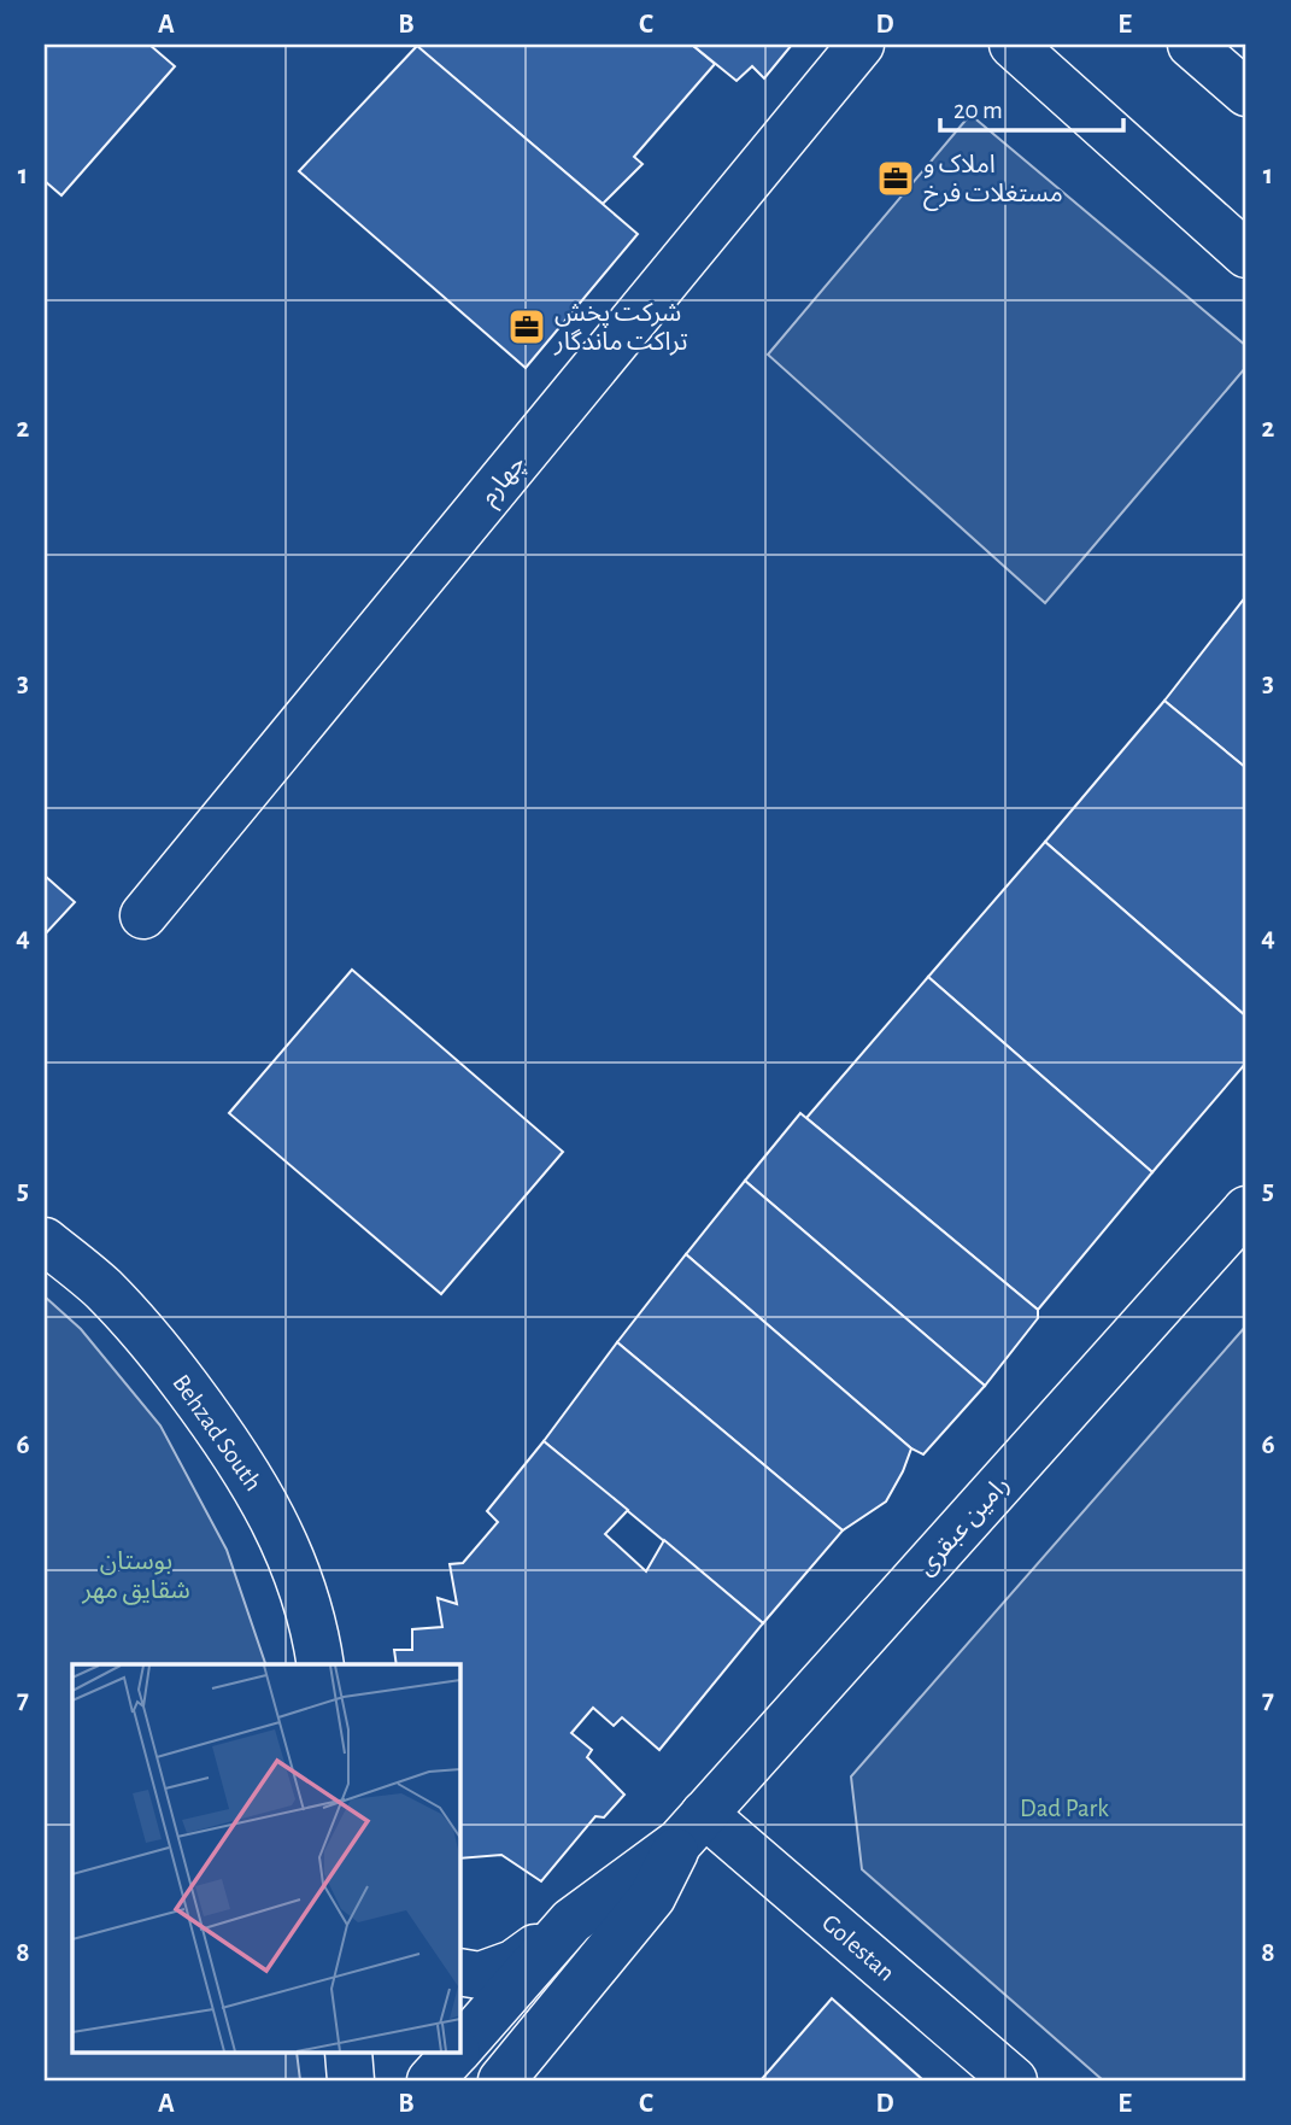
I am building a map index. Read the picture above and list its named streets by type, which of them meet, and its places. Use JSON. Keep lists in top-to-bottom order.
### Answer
{
  "streets": {
    "street": [
      "چهارم",
      "Behzad South",
      "رامین عبقری",
      "Golestan"
    ]
  },
  "crossings": [
    ["رامین عبقری", "Golestan"]
  ],
  "parks": ["بوستان شقایق مهر", "Dad Park"],
  "places": {
    "office": ["املاک و مستغلات فرخ", "شرکت پخش تراکت ماندگار"]
  },
  "scale_bar": "20 m",
  "grid": {
    "columns": [
      "A",
      "B",
      "C",
      "D",
      "E"
    ],
    "rows": [
      "1",
      "2",
      "3",
      "4",
      "5",
      "6",
      "7",
      "8"
    ]
  }
}
